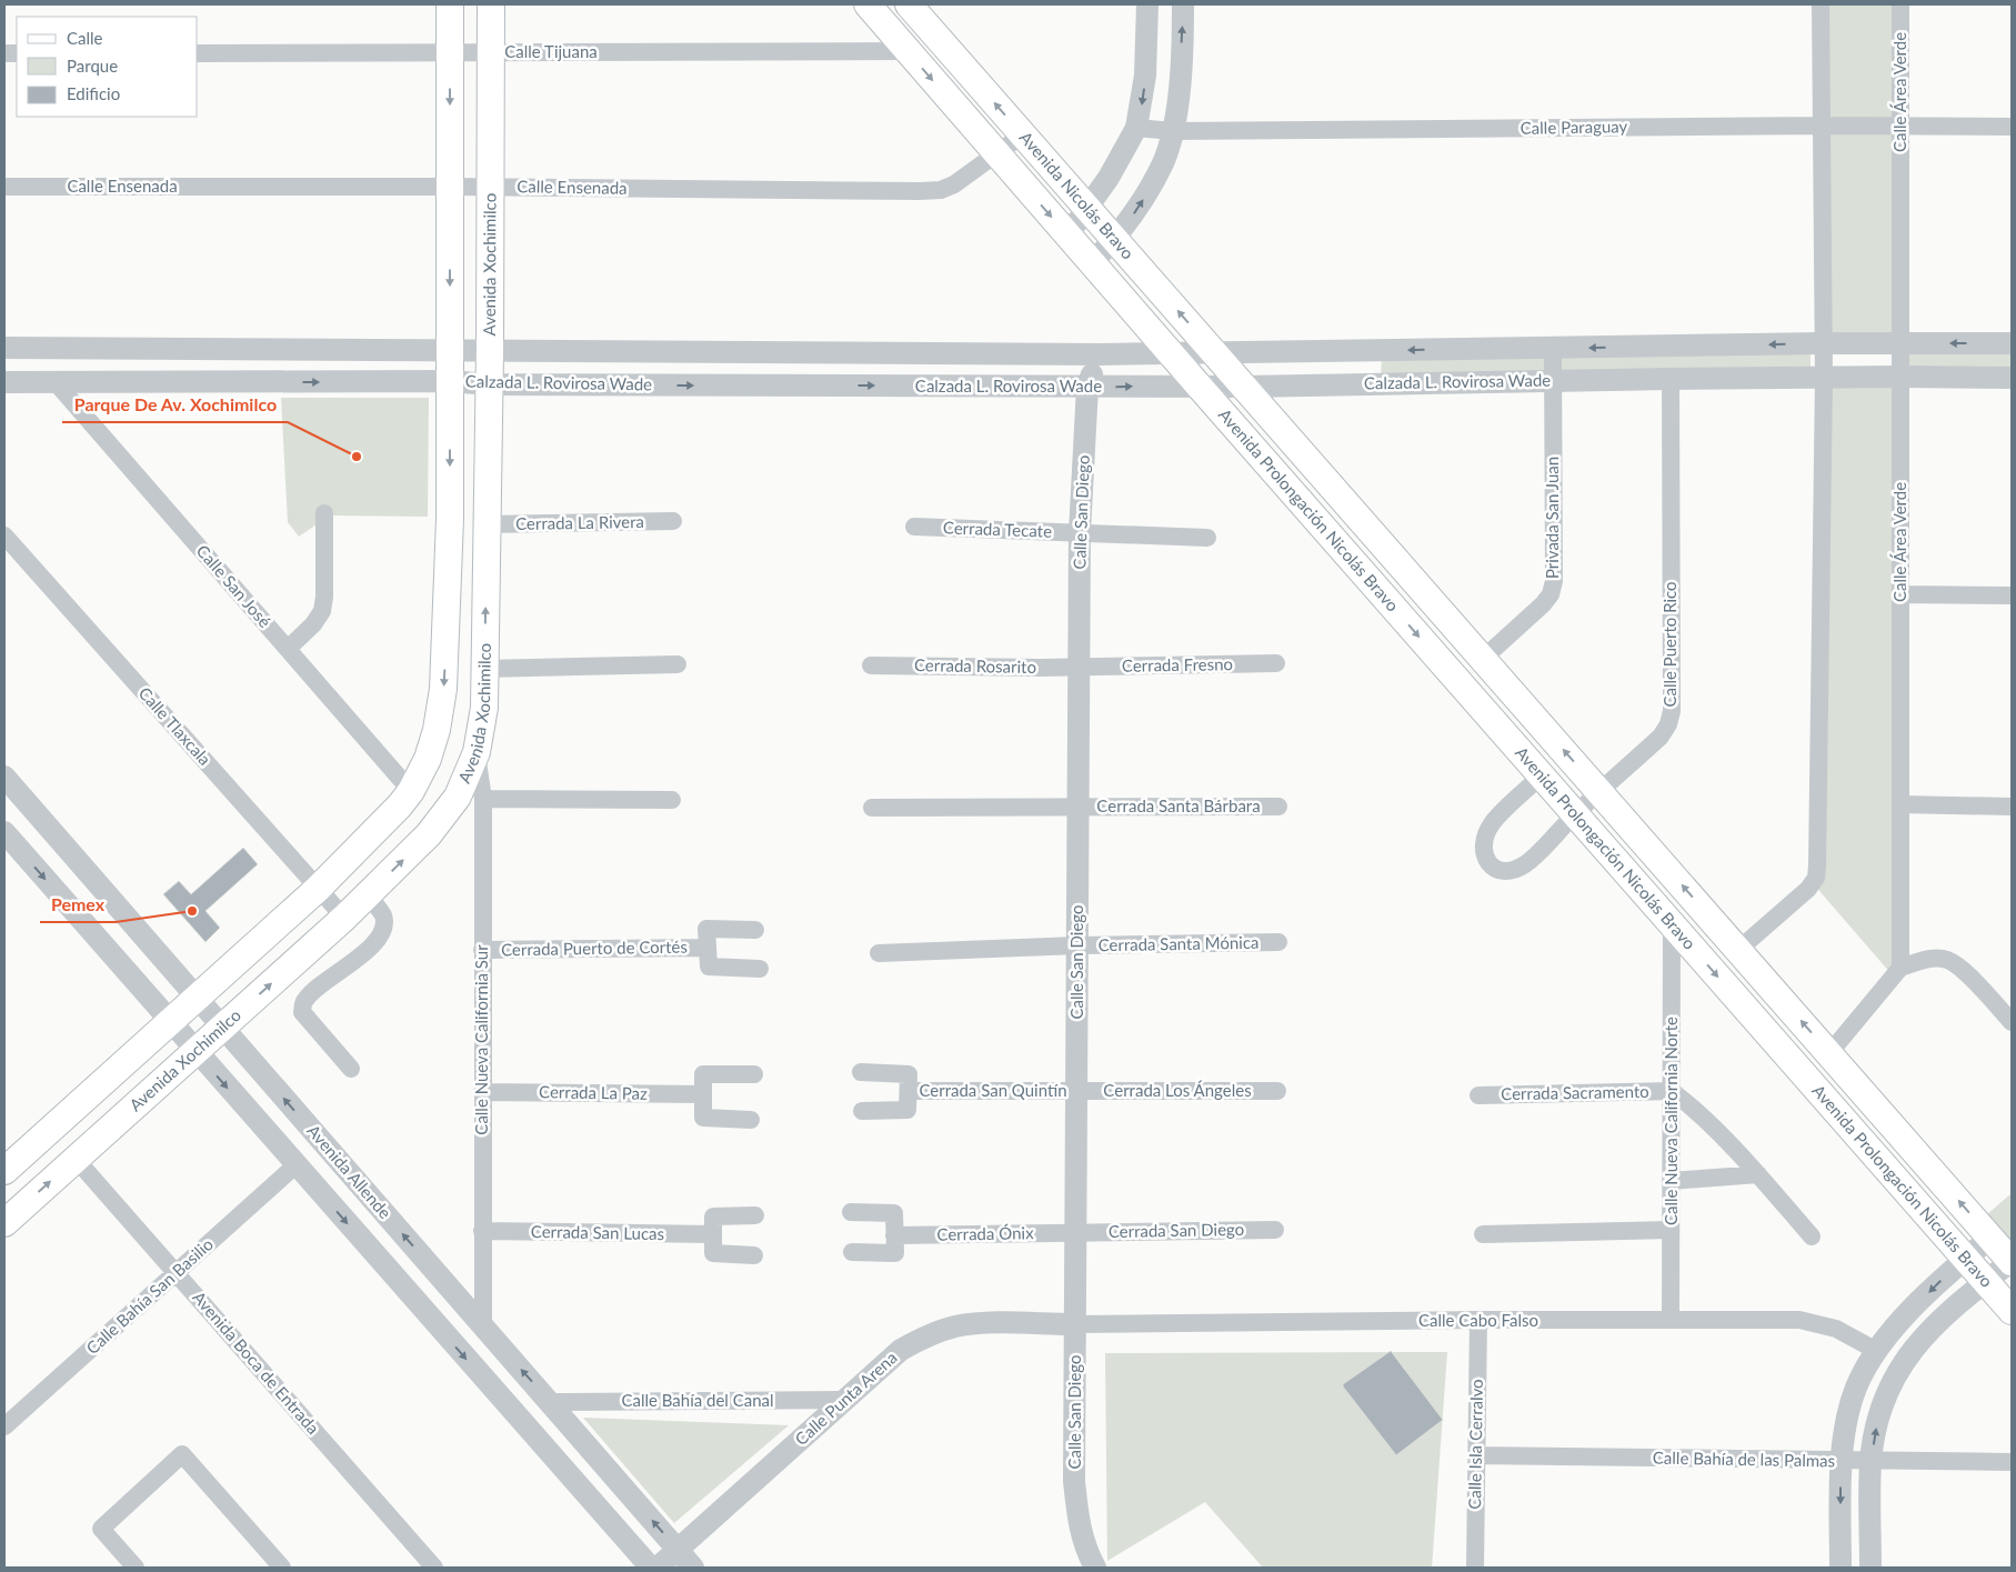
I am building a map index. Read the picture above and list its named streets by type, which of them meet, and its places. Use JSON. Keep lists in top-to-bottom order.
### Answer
{
  "streets": {
    "main road": ["Avenida Nicolás Bravo", "Avenida Xochimilco", "Avenida Prolongación Nicolás Bravo"],
    "street": [
      "Calle Tijuana",
      "Calle Área Verde",
      "Calle Paraguay",
      "Calle Ensenada",
      "Calzada L. Rovirosa Wade",
      "Calle San Diego",
      "Privada San Juan",
      "Cerrada La Rivera",
      "Cerrada Tecate",
      "Calle San José",
      "Calle Puerto Rico",
      "Cerrada Fresno",
      "Cerrada Rosarito",
      "Calle Tlaxcala",
      "Cerrada Santa Bárbara",
      "Cerrada Santa Mónica",
      "Cerrada Puerto de Cortés",
      "Calle Nueva California Sur",
      "Cerrada San Quintín",
      "Cerrada Los Ángeles",
      "Cerrada La Paz",
      "Cerrada Sacramento",
      "Calle Nueva California Norte",
      "Avenida Allende",
      "Cerrada San Diego",
      "Cerrada San Lucas",
      "Cerrada Ónix",
      "Calle Bahía San Basilio",
      "Calle Cabo Falso",
      "Avenida Boca de Entrada",
      "Calle Punta Arena",
      "Calle Bahía del Canal",
      "Calle Isla Cerralvo",
      "Calle Bahía de las Palmas"
    ]
  },
  "crossings": [
    ["Calle Tijuana", "Avenida Nicolás Bravo"],
    ["Calle Tijuana", "Avenida Xochimilco"],
    ["Calle Área Verde", "Calle Paraguay"],
    ["Calle Área Verde", "Calzada L. Rovirosa Wade"],
    ["Calle Ensenada", "Avenida Nicolás Bravo"],
    ["Calle Ensenada", "Avenida Xochimilco"],
    ["Avenida Nicolás Bravo", "Calzada L. Rovirosa Wade"],
    ["Avenida Nicolás Bravo", "Avenida Prolongación Nicolás Bravo"],
    ["Avenida Xochimilco", "Calzada L. Rovirosa Wade"],
    ["Avenida Xochimilco", "Cerrada La Rivera"],
    ["Avenida Xochimilco", "Calle San José"],
    ["Avenida Xochimilco", "Calle Tlaxcala"],
    ["Avenida Xochimilco", "Calle Nueva California Sur"],
    ["Avenida Xochimilco", "Avenida Allende"],
    ["Avenida Xochimilco", "Avenida Boca de Entrada"],
    ["Calzada L. Rovirosa Wade", "Avenida Prolongación Nicolás Bravo"],
    ["Calzada L. Rovirosa Wade", "Calle San Diego"],
    ["Calzada L. Rovirosa Wade", "Privada San Juan"],
    ["Calzada L. Rovirosa Wade", "Calle San José"],
    ["Calzada L. Rovirosa Wade", "Calle Puerto Rico"],
    ["Avenida Prolongación Nicolás Bravo", "Privada San Juan"],
    ["Avenida Prolongación Nicolás Bravo", "Calle Puerto Rico"],
    ["Avenida Prolongación Nicolás Bravo", "Calle Nueva California Norte"],
    ["Calle San Diego", "Cerrada Tecate"],
    ["Calle San Diego", "Cerrada Fresno"],
    ["Calle San Diego", "Cerrada Rosarito"],
    ["Calle San Diego", "Cerrada Santa Bárbara"],
    ["Calle San Diego", "Cerrada Santa Mónica"],
    ["Calle San Diego", "Cerrada San Quintín"],
    ["Calle San Diego", "Cerrada Los Ángeles"],
    ["Calle San Diego", "Cerrada San Diego"],
    ["Calle San Diego", "Cerrada Ónix"],
    ["Calle San Diego", "Calle Cabo Falso"],
    ["Calle San Diego", "Calle Punta Arena"],
    ["Cerrada Fresno", "Cerrada Rosarito"],
    ["Cerrada Puerto de Cortés", "Calle Nueva California Sur"],
    ["Calle Nueva California Sur", "Cerrada La Paz"],
    ["Calle Nueva California Sur", "Avenida Allende"],
    ["Calle Nueva California Sur", "Cerrada San Lucas"],
    ["Cerrada San Quintín", "Cerrada Los Ángeles"],
    ["Cerrada Sacramento", "Calle Nueva California Norte"],
    ["Calle Nueva California Norte", "Calle Cabo Falso"],
    ["Avenida Allende", "Calle Punta Arena"],
    ["Avenida Allende", "Calle Bahía del Canal"],
    ["Cerrada San Diego", "Cerrada Ónix"],
    ["Calle Bahía San Basilio", "Avenida Boca de Entrada"],
    ["Calle Cabo Falso", "Calle Punta Arena"],
    ["Calle Cabo Falso", "Calle Isla Cerralvo"],
    ["Calle Punta Arena", "Calle Bahía del Canal"],
    ["Calle Isla Cerralvo", "Calle Bahía de las Palmas"]
  ],
  "places": ["Parque De Av. Xochimilco", "Pemex"],
  "legend": ["Calle", "Parque", "Edificio"]
}
